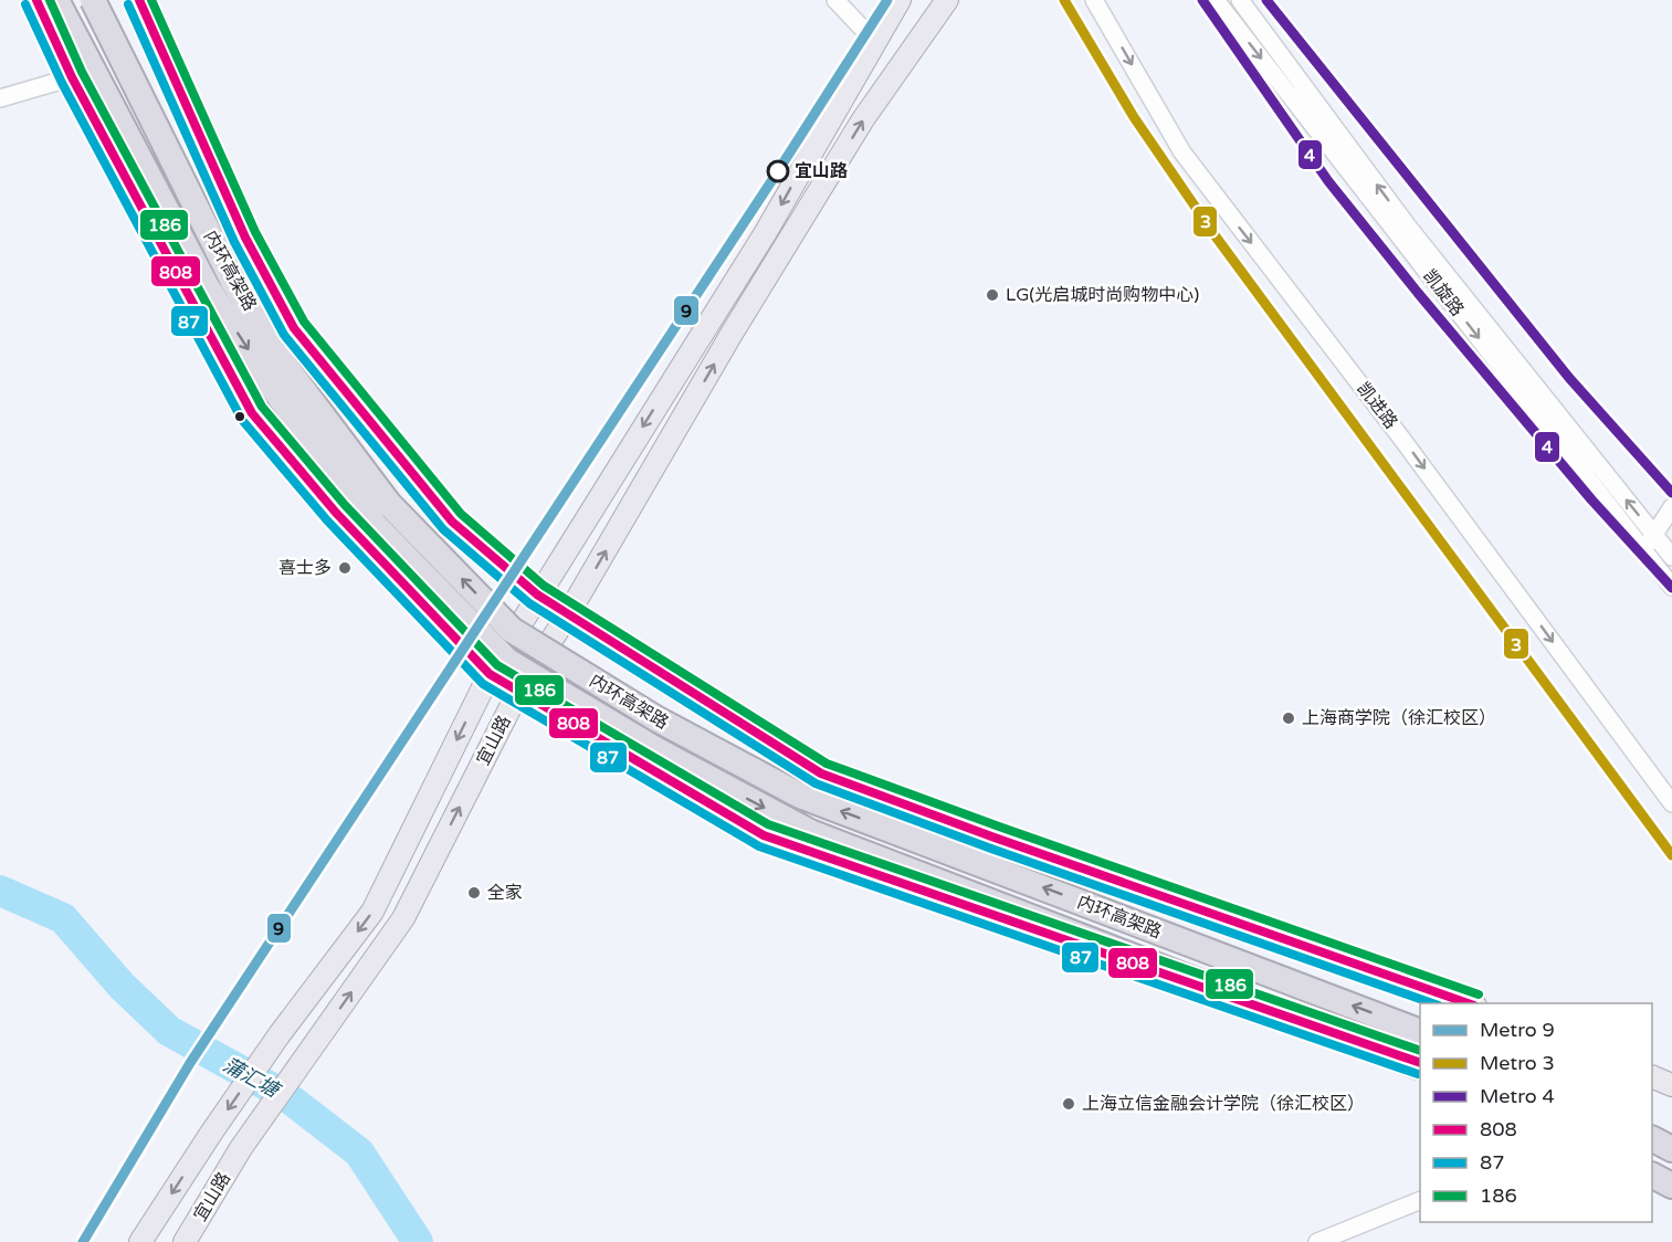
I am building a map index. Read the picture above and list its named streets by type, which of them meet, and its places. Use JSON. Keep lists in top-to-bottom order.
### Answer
{
  "streets": {
    "highway": ["内环高架路"],
    "main road": ["宜山路"],
    "street": ["凯旋路", "凯进路"]
  },
  "one_way": ["凯进路"],
  "water": ["蒲汇塘"],
  "places": [
    "宜山路",
    "LG(光启城时尚购物中心)",
    "喜士多",
    "上海商学院（徐汇校区）",
    "全家",
    "上海立信金融会计学院（徐汇校区）"
  ],
  "lines": [
    "metro line 9",
    "metro line 3",
    "metro line 4",
    "transit line 808",
    "transit line 186",
    "transit line 87"
  ],
  "legend": [
    "Metro 9",
    "Metro 3",
    "Metro 4",
    "808",
    "87",
    "186"
  ]
}
